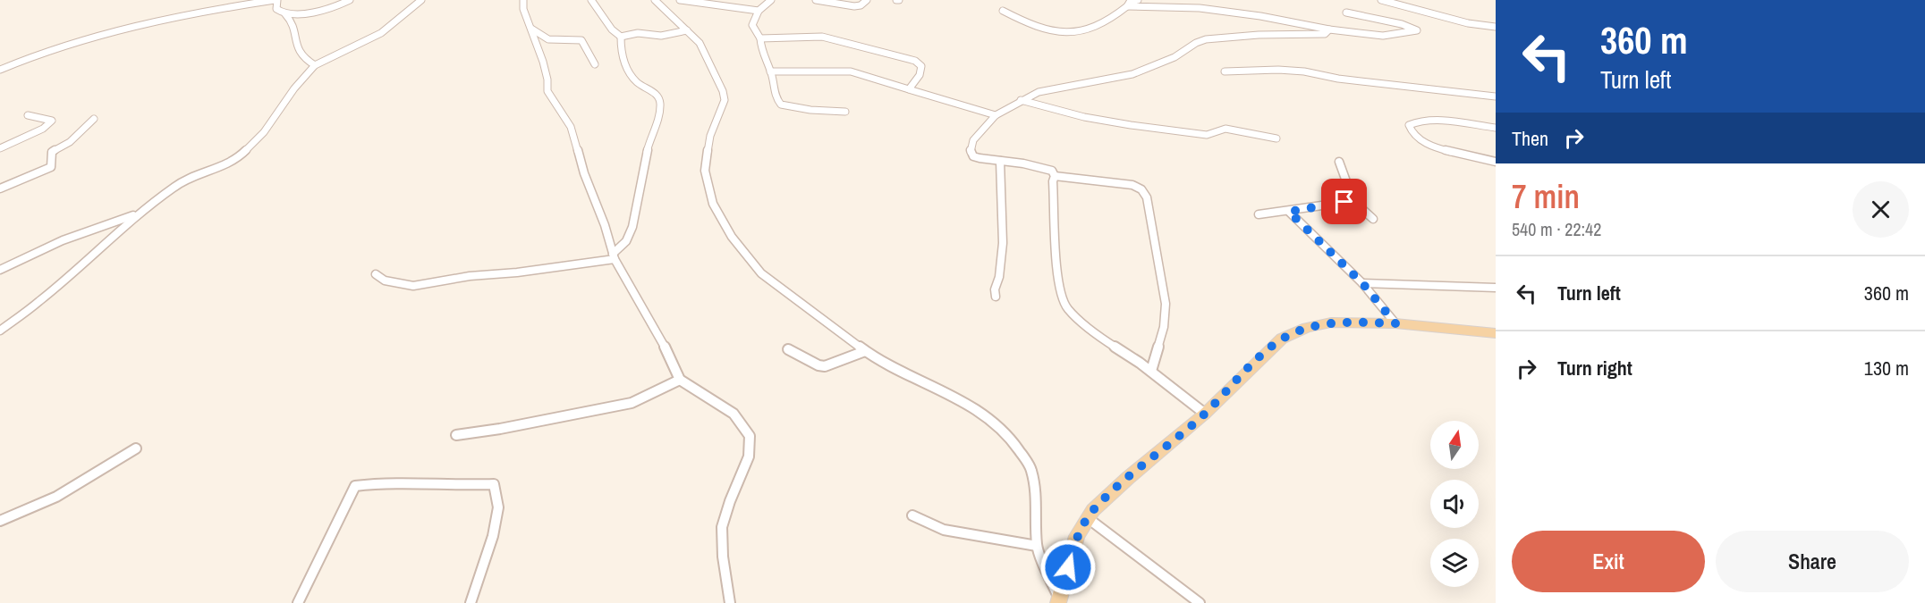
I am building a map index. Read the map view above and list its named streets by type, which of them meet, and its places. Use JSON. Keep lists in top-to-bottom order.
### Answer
{
  "north": "top",
  "page": {
    "turn": ["360 m", "Turn left"],
    "then": "Then",
    "heading": ["7 min", "540 m · 22:42"],
    "list": [
      {
        "name": "Turn left",
        "value": "360 m"
      },
      {
        "name": "Turn right",
        "value": "130 m"
      }
    ],
    "buttons": ["Exit", "Share"]
  }
}
